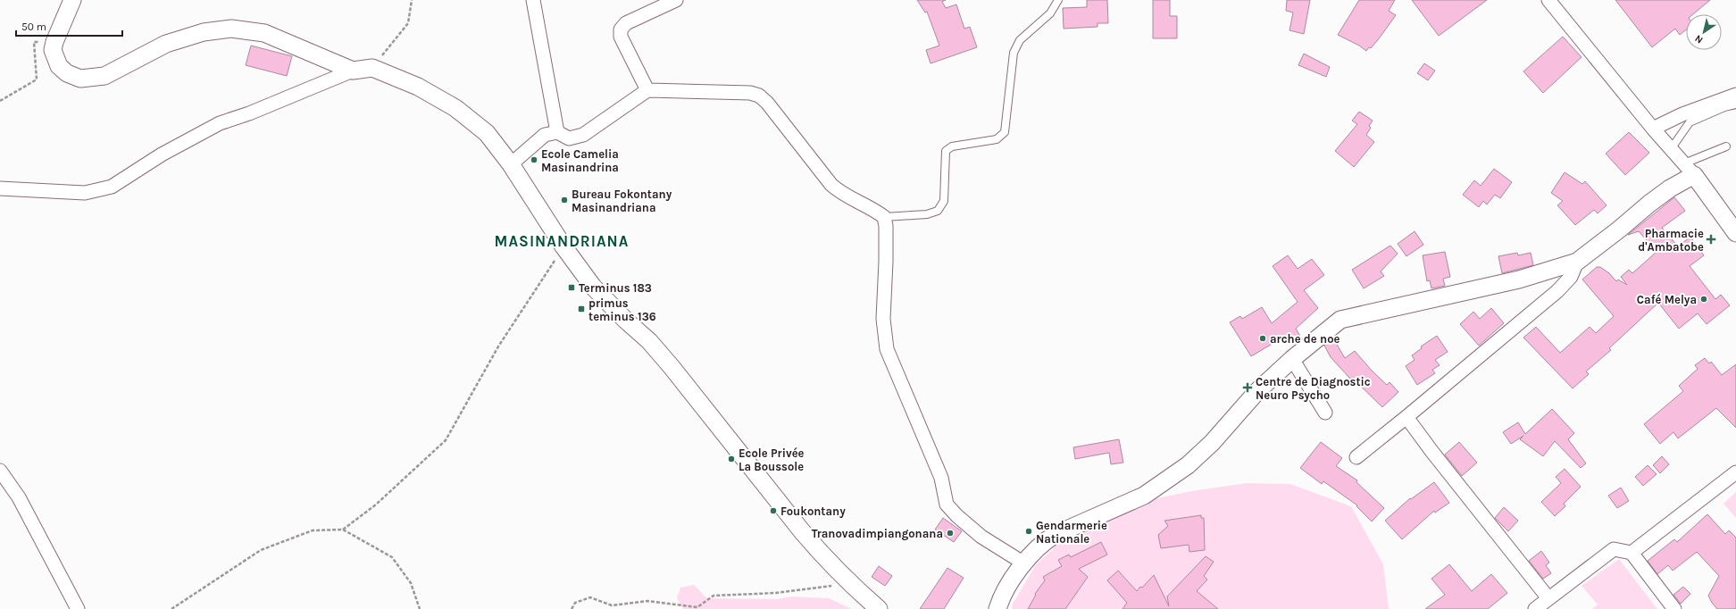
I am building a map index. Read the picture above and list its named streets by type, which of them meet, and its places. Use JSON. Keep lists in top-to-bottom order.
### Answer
{
  "districts": ["MASINANDRIANA"],
  "places": {
    "other": [
      "Ecole Camelia Masinandrina",
      "Bureau Fokontany Masinandriana",
      "Café Melya",
      "arche de noe",
      "Ecole Privée La Boussole",
      "Foukontany",
      "Gendarmerie Nationale",
      "Tranovadimpiangonana"
    ],
    "health": ["Pharmacie d'Ambatobe", "Centre de Diagnostic Neuro Psycho"],
    "transit": ["Terminus 183", "primus teminus 136"]
  },
  "scale_bar": "50 m",
  "north": "bottom left"
}
